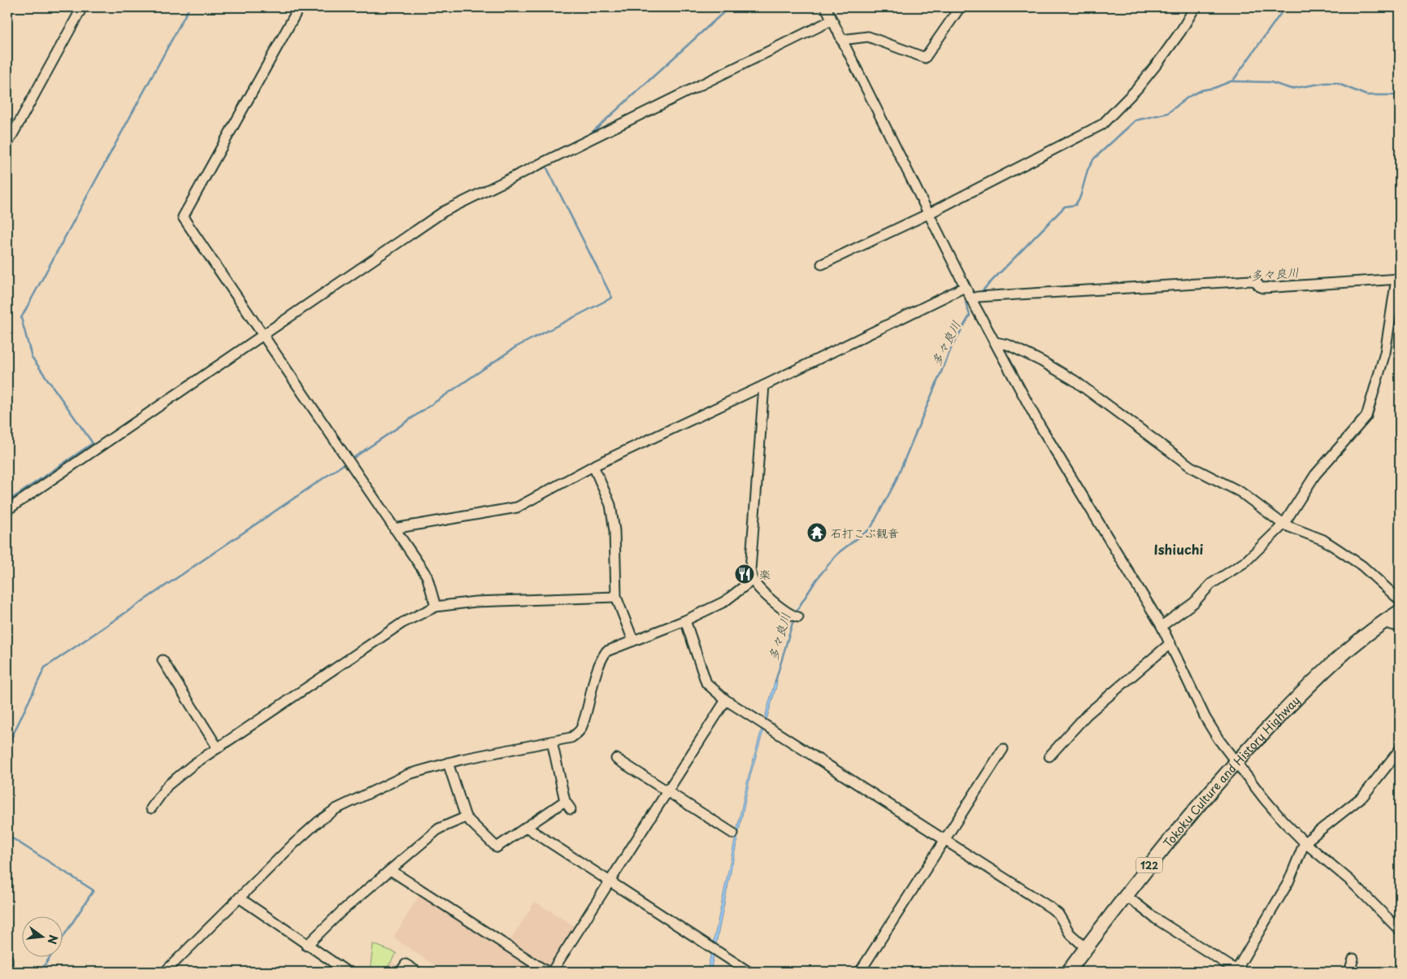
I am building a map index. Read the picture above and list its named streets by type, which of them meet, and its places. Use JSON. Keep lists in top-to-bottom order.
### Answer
{
  "streets": {
    "highway": ["Tokoku Culture and History Highway", "122"]
  },
  "districts": ["Ishiuchi"],
  "water": ["多々良川"],
  "places": {
    "temple": ["石打こぶ観音"],
    "restaurant": ["楽"]
  },
  "north": "right"
}
